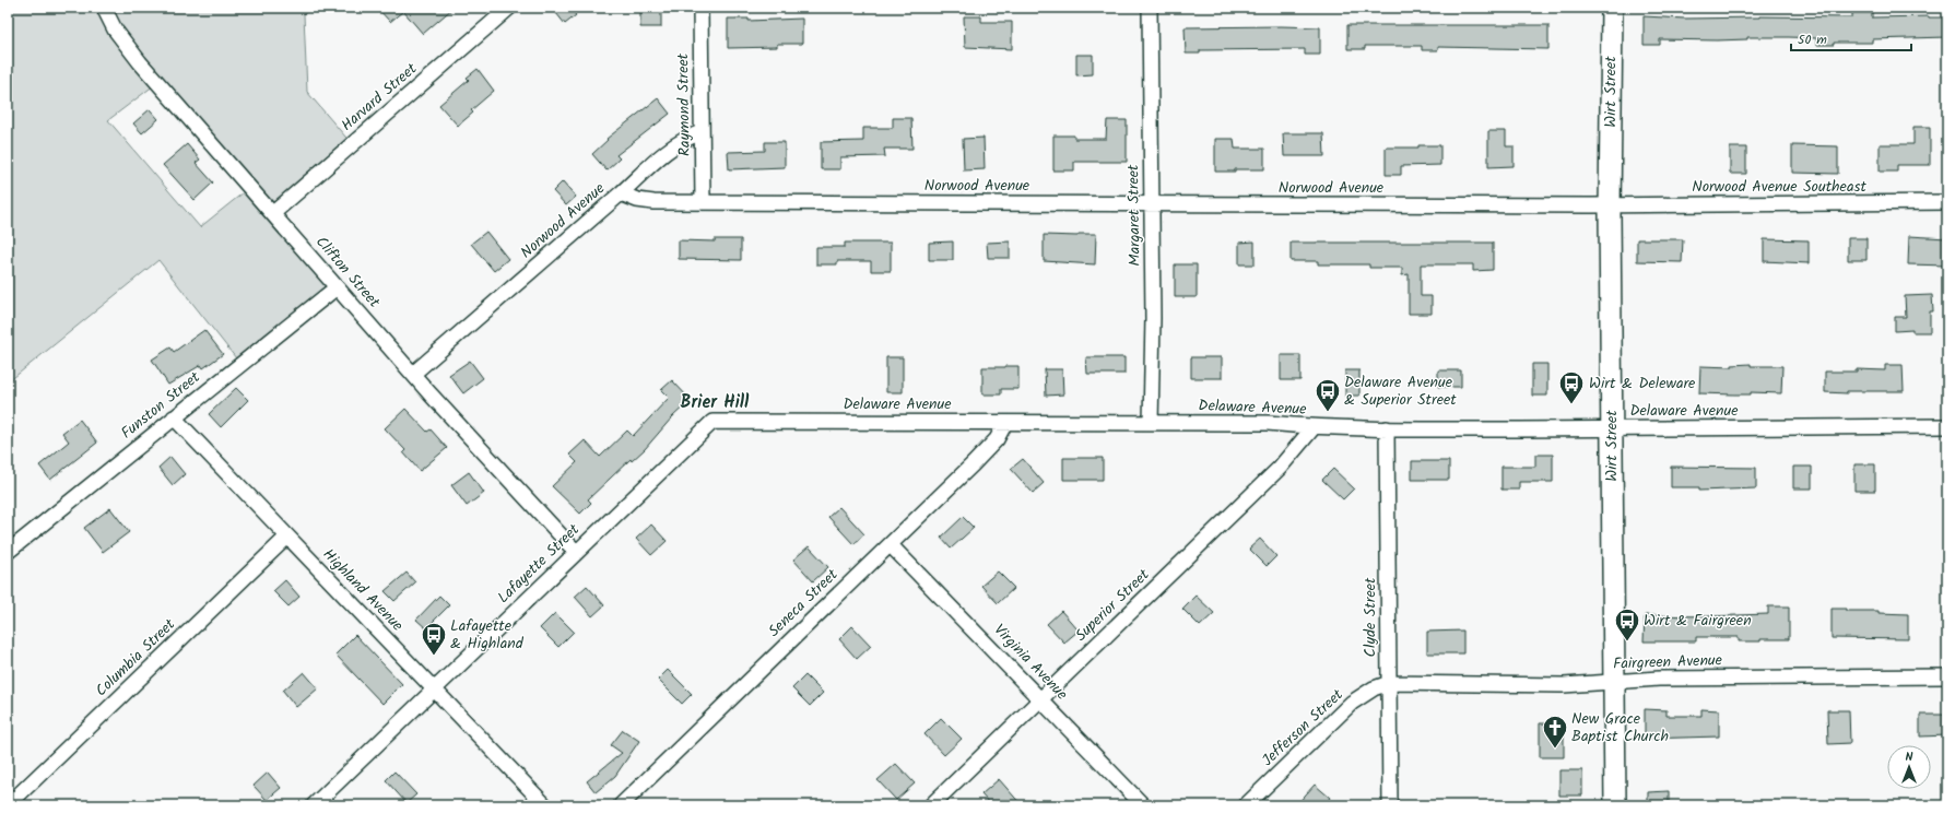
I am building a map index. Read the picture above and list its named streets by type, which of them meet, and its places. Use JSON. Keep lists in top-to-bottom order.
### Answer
{
  "streets": {
    "main road": ["Wirt Street"],
    "street": [
      "Harvard Street",
      "Raymond Street",
      "Norwood Avenue",
      "Norwood Avenue Southeast",
      "Margaret Street",
      "Clifton Street",
      "Delaware Avenue",
      "Funston Street",
      "Lafayette Street",
      "Highland Avenue",
      "Seneca Street",
      "Superior Street",
      "Clyde Street",
      "Columbia Street",
      "Virginia Avenue",
      "Fairgreen Avenue",
      "Jefferson Street"
    ]
  },
  "crossings": [
    ["Wirt Street", "Norwood Avenue"],
    ["Wirt Street", "Norwood Avenue Southeast"],
    ["Wirt Street", "Delaware Avenue"],
    ["Wirt Street", "Fairgreen Avenue"],
    ["Harvard Street", "Clifton Street"],
    ["Raymond Street", "Norwood Avenue"],
    ["Norwood Avenue", "Norwood Avenue Southeast"],
    ["Norwood Avenue", "Margaret Street"],
    ["Norwood Avenue", "Clifton Street"],
    ["Margaret Street", "Delaware Avenue"],
    ["Clifton Street", "Funston Street"],
    ["Clifton Street", "Lafayette Street"],
    ["Delaware Avenue", "Lafayette Street"],
    ["Delaware Avenue", "Seneca Street"],
    ["Delaware Avenue", "Superior Street"],
    ["Delaware Avenue", "Clyde Street"],
    ["Funston Street", "Highland Avenue"],
    ["Lafayette Street", "Highland Avenue"],
    ["Highland Avenue", "Columbia Street"],
    ["Seneca Street", "Virginia Avenue"],
    ["Superior Street", "Virginia Avenue"],
    ["Clyde Street", "Fairgreen Avenue"],
    ["Clyde Street", "Jefferson Street"],
    ["Fairgreen Avenue", "Jefferson Street"]
  ],
  "districts": ["Brier Hill"],
  "places": {
    "bus stop": [
      "Wirt & Deleware",
      "Delaware Avenue & Superior Street",
      "Wirt & Fairgreen",
      "Lafayette & Highland"
    ],
    "church": ["New Grace Baptist Church"]
  },
  "scale_bar": "50 m",
  "north": "top"
}
